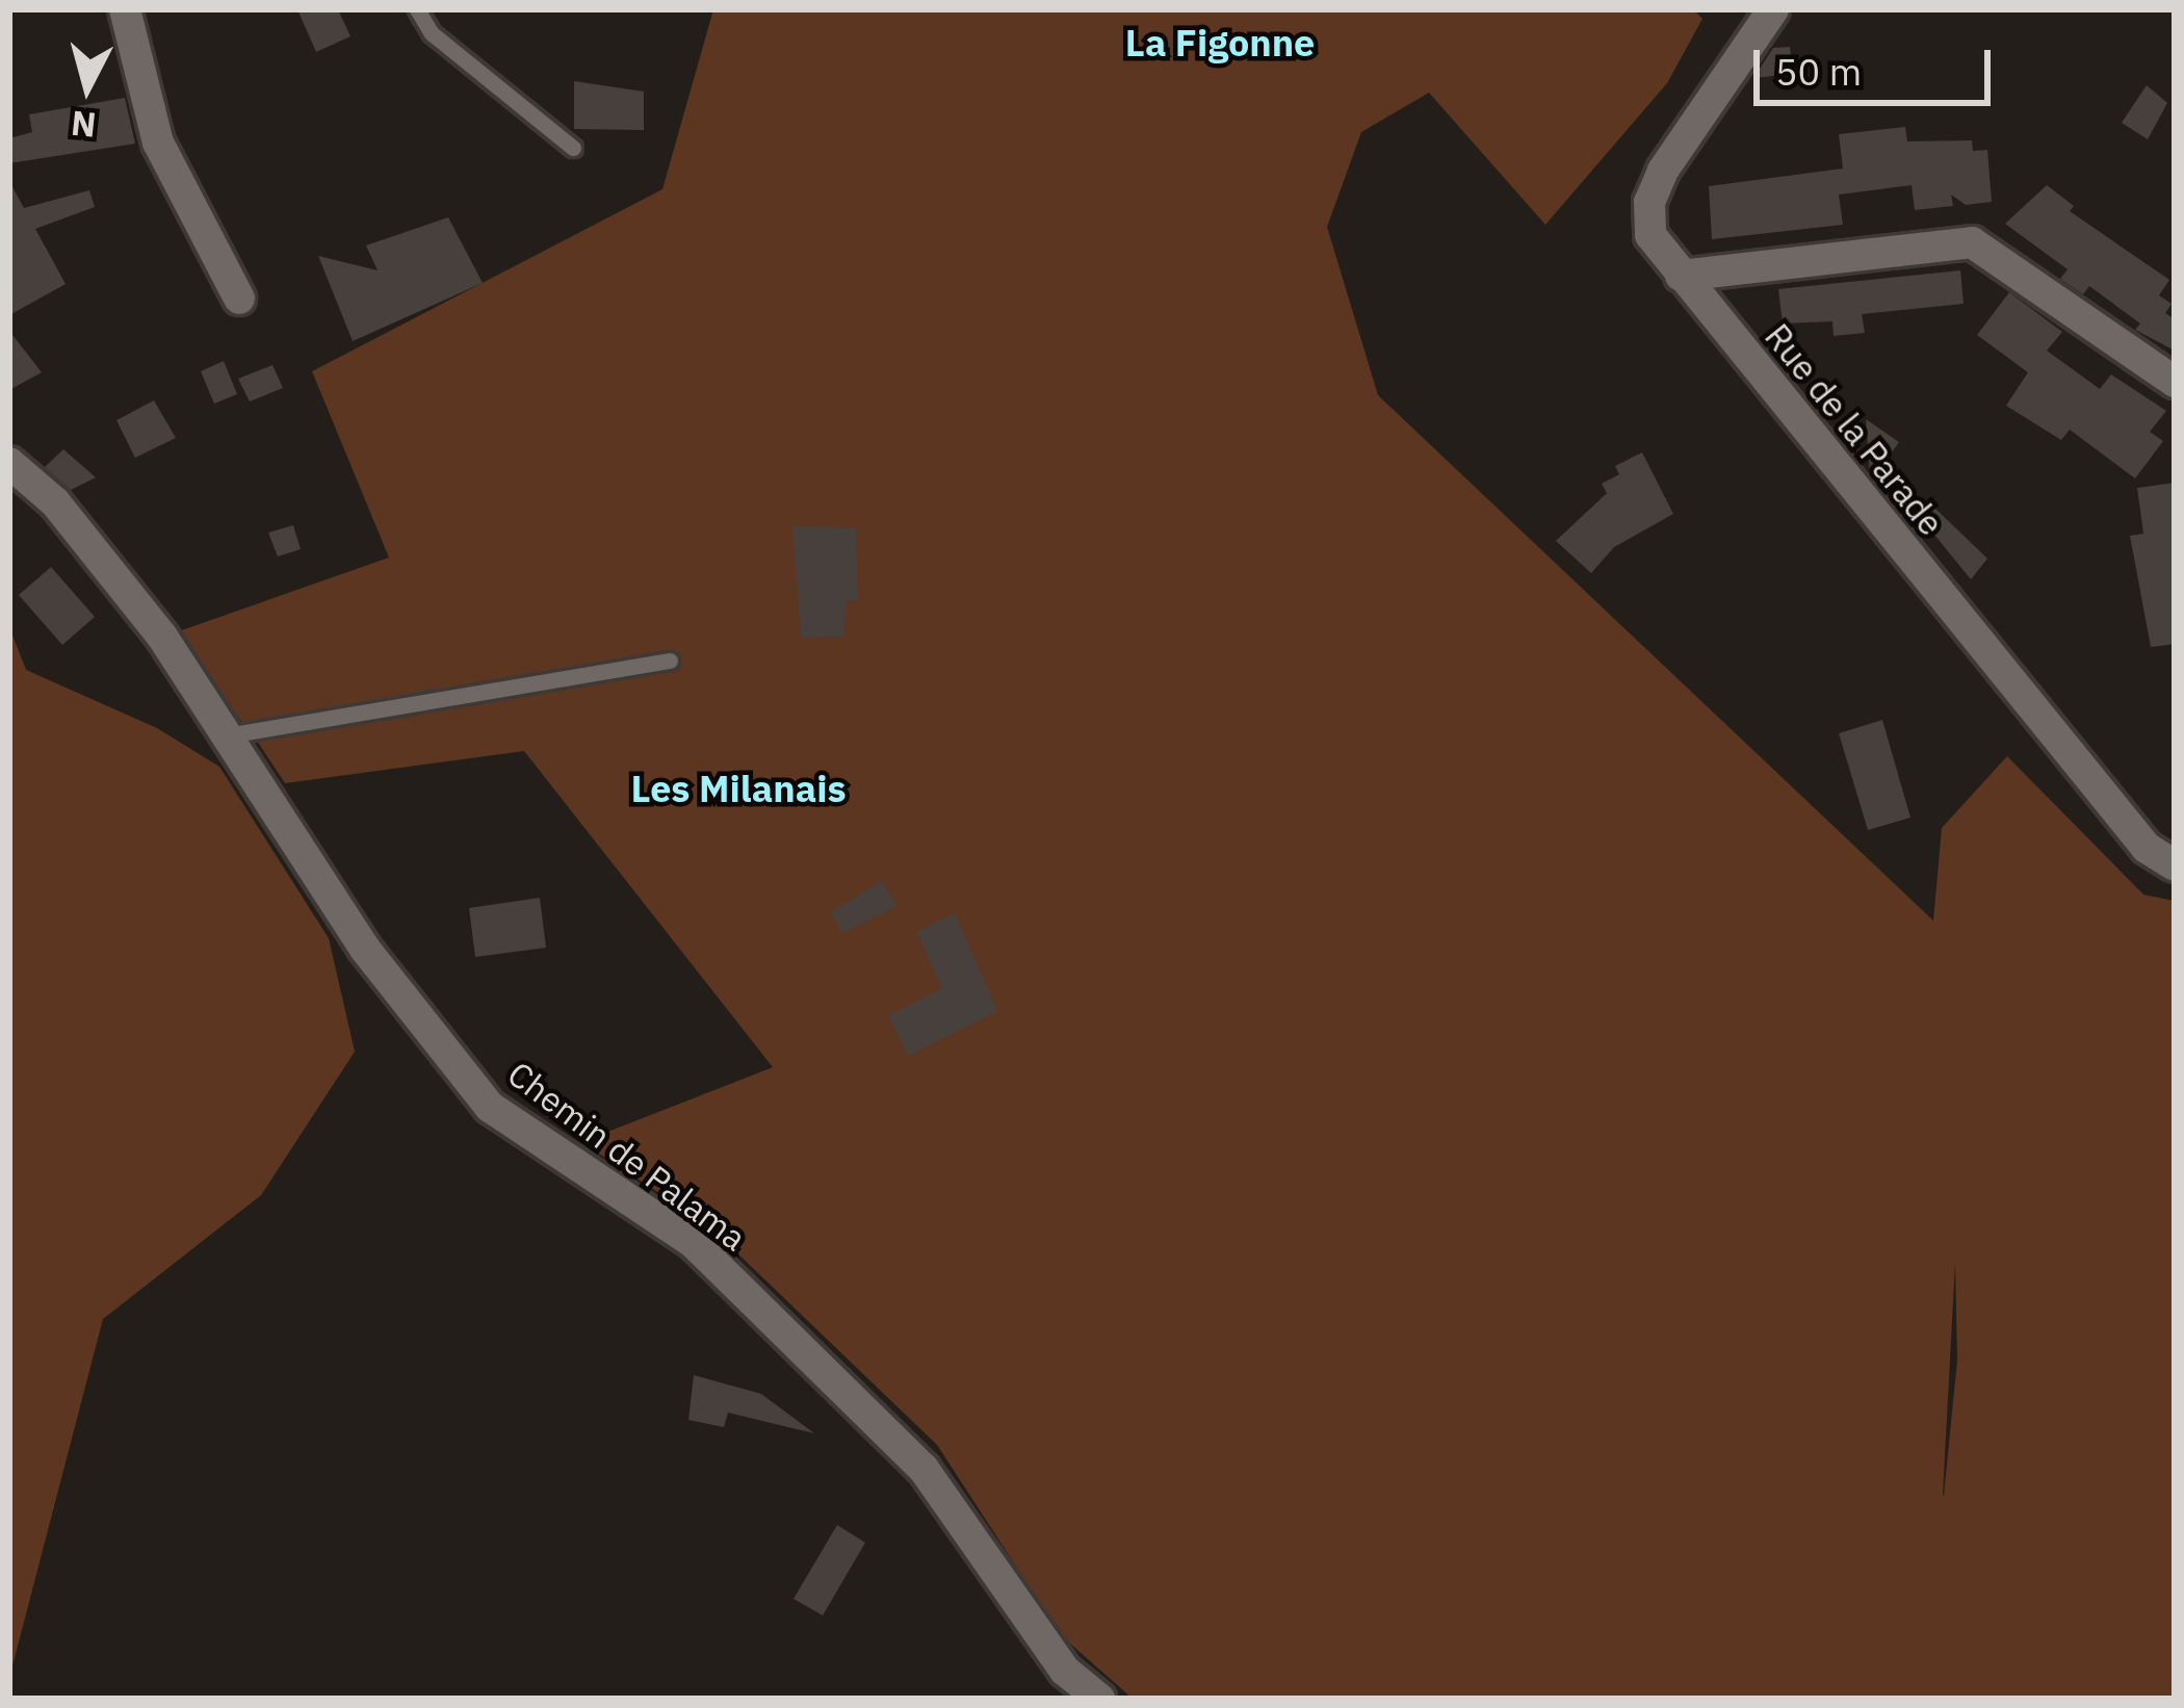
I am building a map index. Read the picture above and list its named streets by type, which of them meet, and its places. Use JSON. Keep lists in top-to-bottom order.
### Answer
{
  "streets": {
    "street": ["Rue de la Parade", "Chemin de Palama"]
  },
  "districts": ["La Figonne", "Les Milanais"],
  "scale_bar": "50 m",
  "north": "bottom"
}
